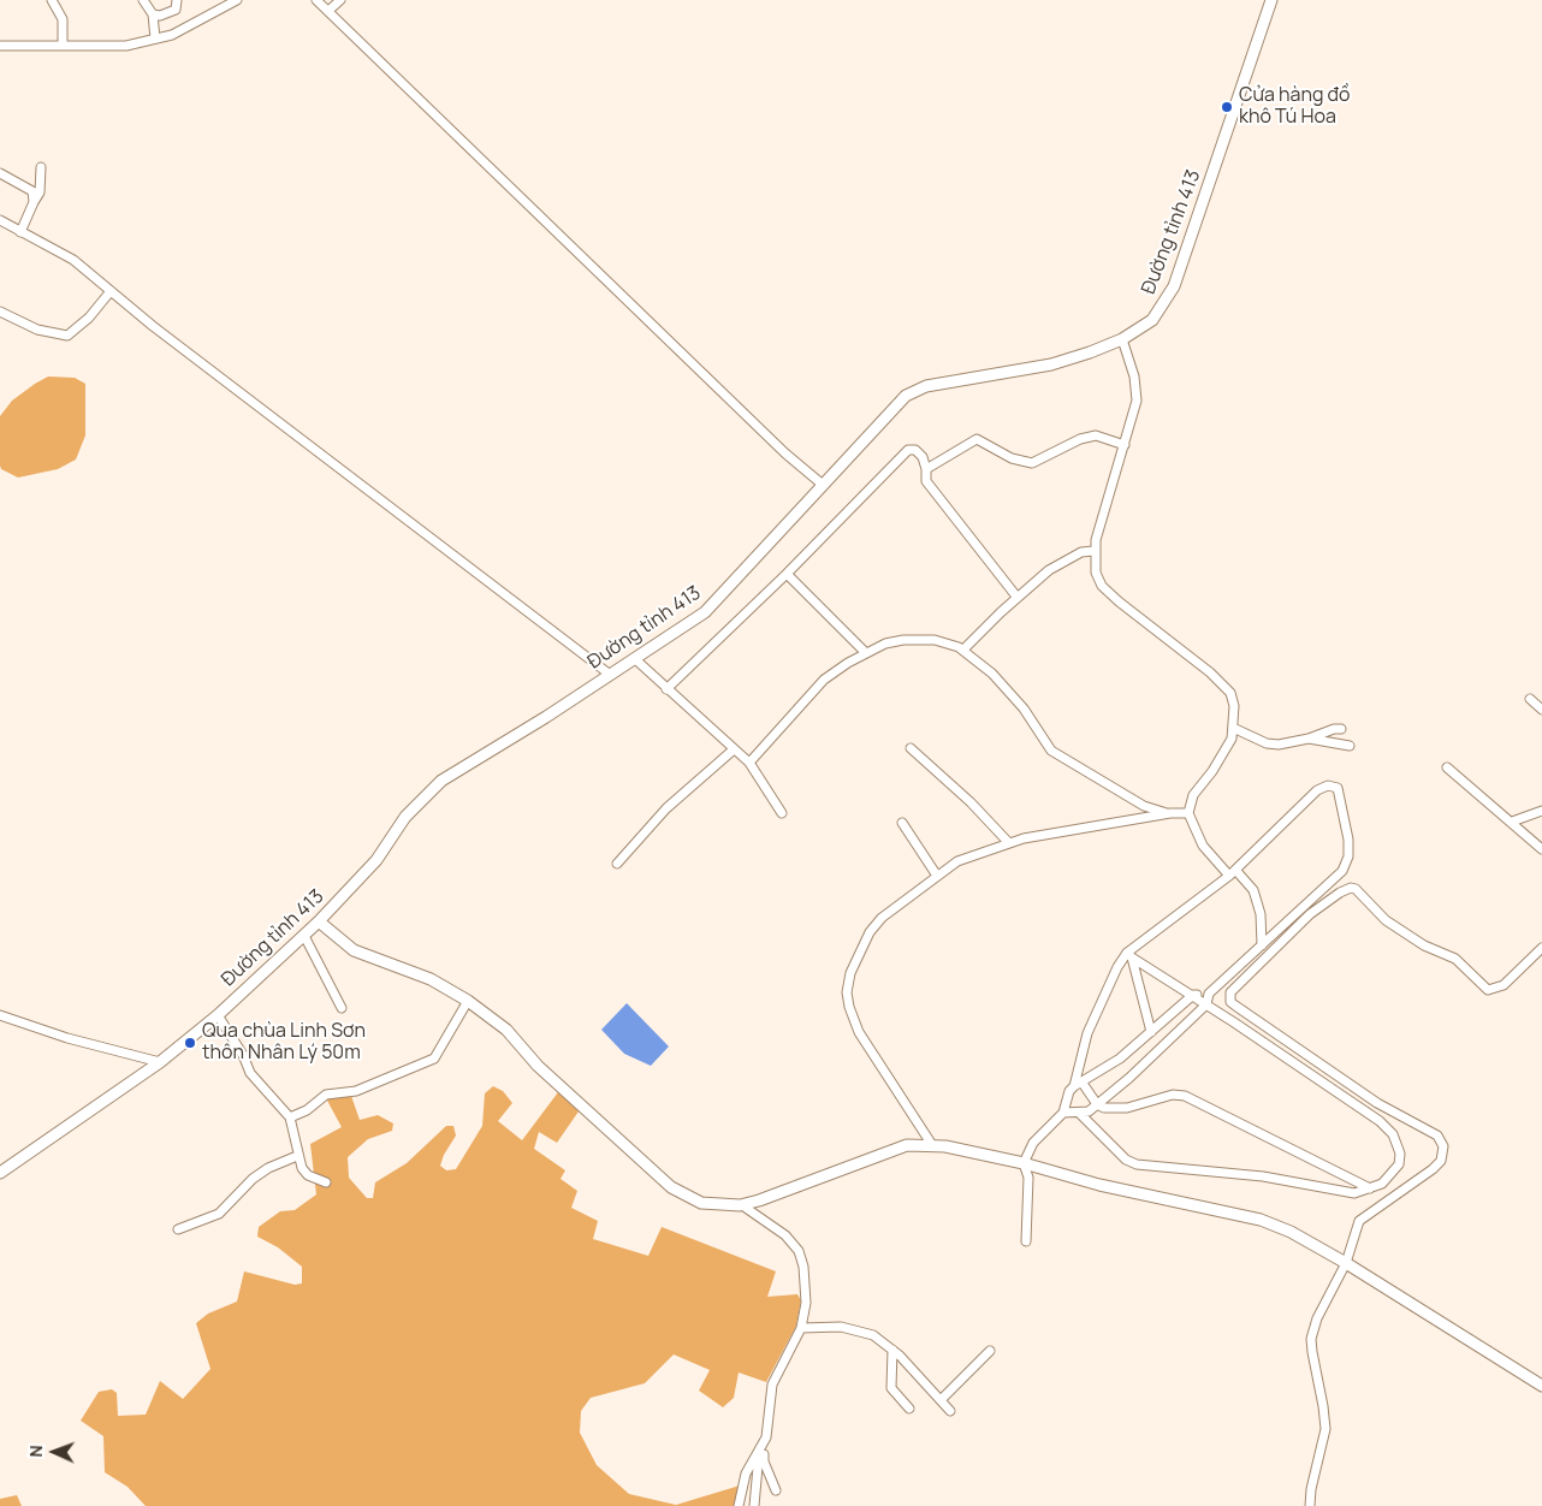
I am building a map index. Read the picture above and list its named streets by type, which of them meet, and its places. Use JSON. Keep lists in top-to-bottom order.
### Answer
{
  "streets": {
    "main road": ["Đường tỉnh 413"]
  },
  "places": ["Cửa hàng đồ khô Tú Hoa", "Qua chùa Linh Sơn thôn Nhân Lý 50m"],
  "north": "left"
}
